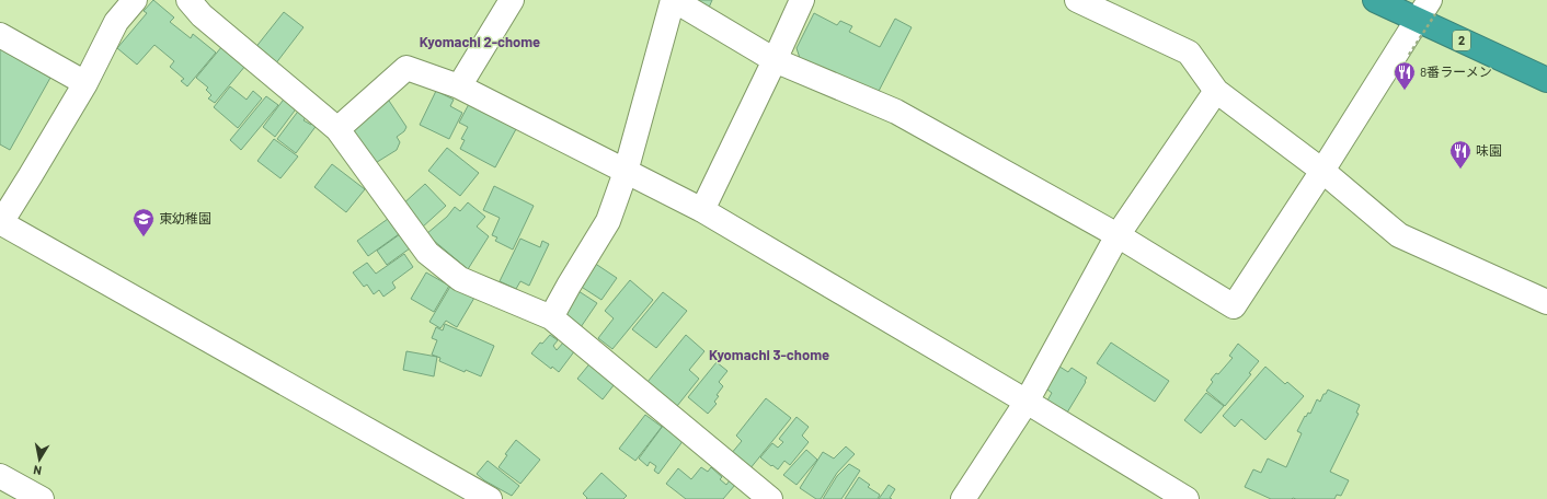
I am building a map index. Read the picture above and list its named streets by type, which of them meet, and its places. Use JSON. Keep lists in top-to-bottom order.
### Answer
{
  "streets": {
    "highway": ["2"]
  },
  "districts": ["Kyomachi 2-chome", "Kyomachi 3-chome"],
  "places": {
    "restaurant": ["8番ラーメン", "味園"],
    "school or university": ["東幼稚園"]
  },
  "north": "bottom"
}
